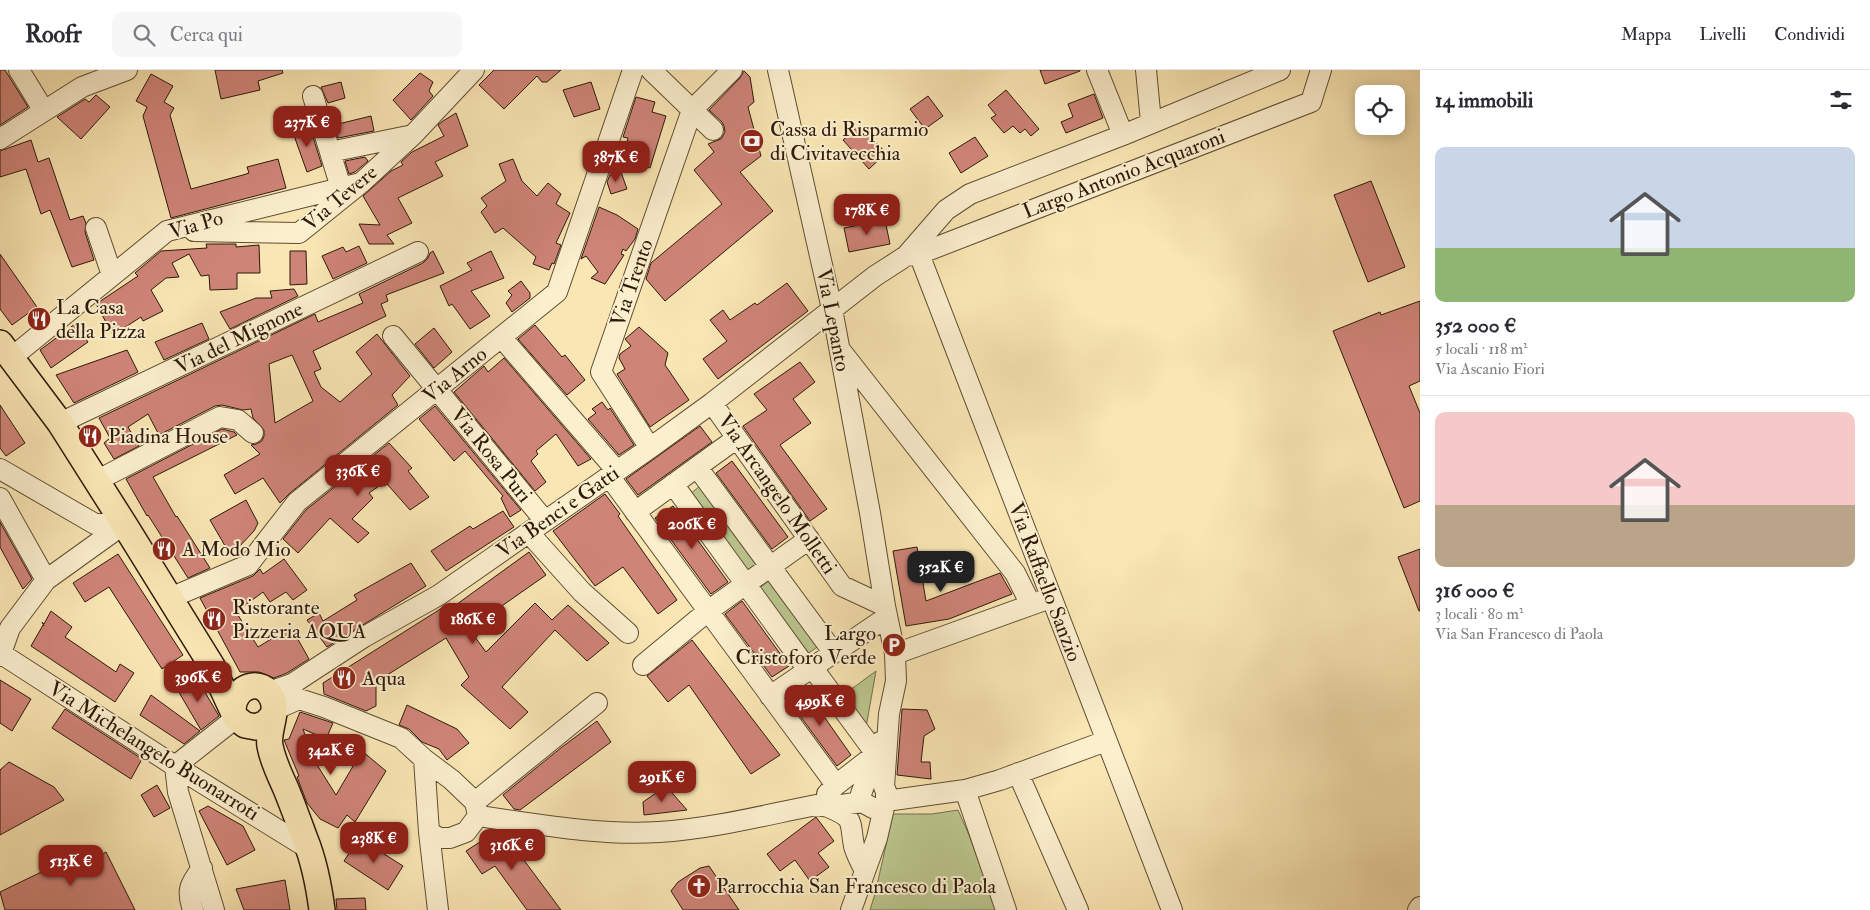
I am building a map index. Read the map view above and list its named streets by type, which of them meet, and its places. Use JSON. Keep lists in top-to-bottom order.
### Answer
{
  "streets": {
    "street": [
      "Largo Antonio Acquaroni",
      "Via Tevere",
      "Via Po",
      "Via Trento",
      "Via Lepanto",
      "Via del Mignone",
      "Via Arno",
      "Via Rosa Puri",
      "Via Arcangelo Molletti",
      "Via Benci e Gatti",
      "Via Raffaello Sanzio",
      "Via Michelangelo Buonarroti"
    ]
  },
  "crossings": [
    ["Largo Antonio Acquaroni", "Via Lepanto"],
    ["Largo Antonio Acquaroni", "Via Benci e Gatti"],
    ["Largo Antonio Acquaroni", "Via Raffaello Sanzio"],
    ["Via Tevere", "Via Po"],
    ["Via Trento", "Via Benci e Gatti"],
    ["Via Lepanto", "Via Arcangelo Molletti"],
    ["Via Lepanto", "Via Benci e Gatti"],
    ["Via Arno", "Via Rosa Puri"],
    ["Via Rosa Puri", "Via Benci e Gatti"],
    ["Via Arcangelo Molletti", "Via Benci e Gatti"]
  ],
  "places": {
    "bank": ["Cassa di Risparmio di Civitavecchia"],
    "restaurant": [
      "La Casa della Pizza",
      "Piadina House",
      "A Modo Mio",
      "Ristorante Pizzeria AQUA",
      "Aqua"
    ],
    "parking": ["Largo Cristoforo Verde"],
    "church": ["Parrocchia San Francesco di Paola"]
  },
  "page": {
    "header": "Roofr",
    "search": "Cerca qui",
    "nav": ["Mappa", "Livelli", "Condividi"],
    "heading": "14 immobili",
    "price": [
      "237K €",
      "387K €",
      "178K €",
      "336K €",
      "206K €",
      "352K €",
      "186K €",
      "396K €",
      "499K €",
      "342K €",
      "291K €",
      "238K €",
      "316K €",
      "513K €"
    ],
    "list": [
      {
        "name": "352 000 €",
        "note": "5 locali · 118 m² · Via Ascanio Fiori"
      },
      {
        "name": "316 000 €",
        "note": "3 locali · 80 m² · Via San Francesco di Paola"
      }
    ]
  }
}
